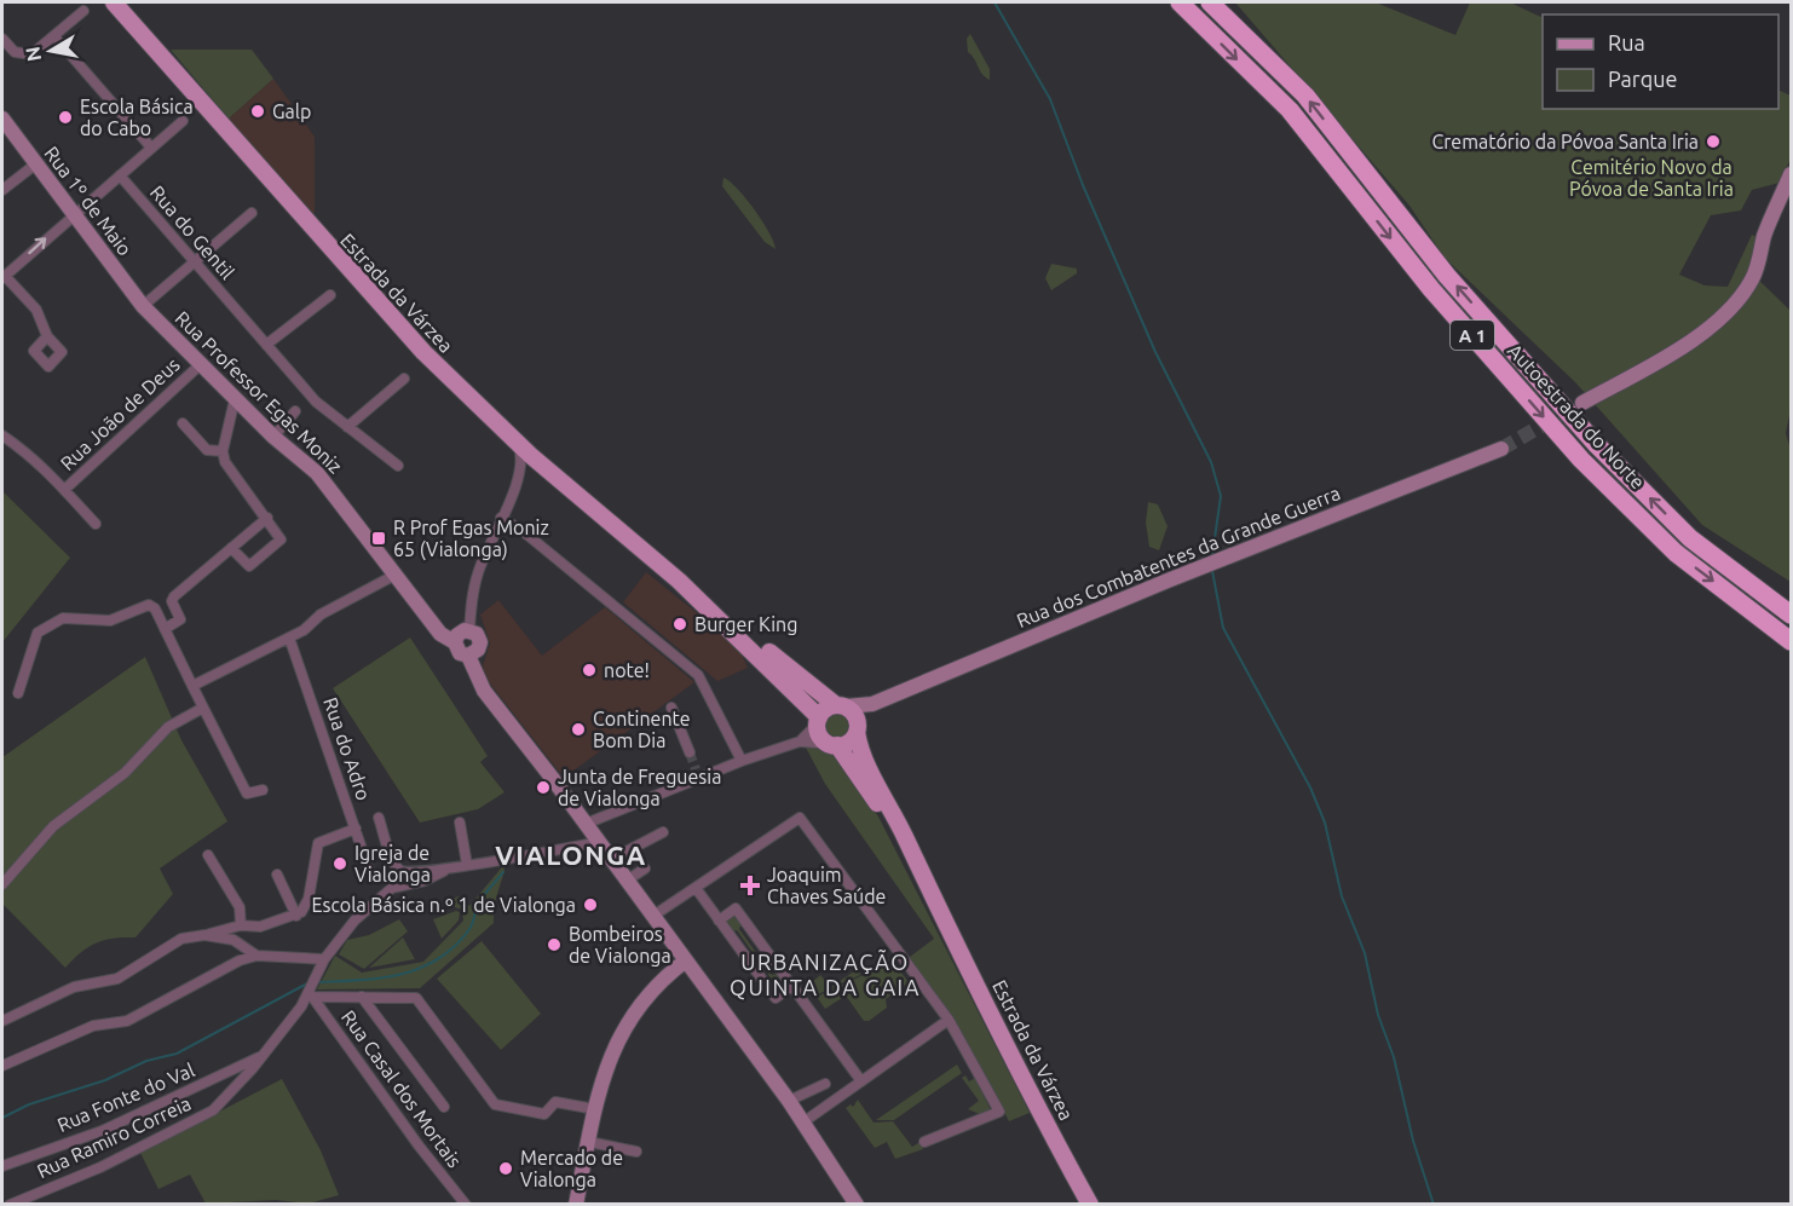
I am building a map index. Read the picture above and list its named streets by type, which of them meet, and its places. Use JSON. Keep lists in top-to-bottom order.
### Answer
{
  "streets": {
    "highway": ["A 1", "Autoestrada do Norte"],
    "main road": ["Estrada da Várzea"],
    "street": [
      "Rua 1º de Maio",
      "Rua do Gentil",
      "Rua Professor Egas Moniz",
      "Rua João de Deus",
      "Rua dos Combatentes da Grande Guerra",
      "Rua do Adro",
      "Rua Casal dos Mortais",
      "Rua Fonte do Val",
      "Rua Ramiro Correia"
    ]
  },
  "crossings": [
    ["Rua 1º de Maio", "Rua Professor Egas Moniz"],
    ["Estrada da Várzea", "Rua dos Combatentes da Grande Guerra"],
    ["Rua Professor Egas Moniz", "Rua João de Deus"],
    ["Rua Casal dos Mortais", "Rua Ramiro Correia"],
    ["Rua Fonte do Val", "Rua Ramiro Correia"]
  ],
  "districts": ["VIALONGA", "URBANIZAÇÃO QUINTA DA GAIA"],
  "parks": ["Cemitério Novo da Póvoa de Santa Iria"],
  "places": {
    "other": [
      "Galp",
      "Escola Básica do Cabo",
      "Crematório da Póvoa Santa Iria",
      "Burger King",
      "note!",
      "Continente Bom Dia",
      "Junta de Freguesia de Vialonga",
      "Igreja de Vialonga",
      "Escola Básica n.º 1 de Vialonga",
      "Bombeiros de Vialonga",
      "Mercado de Vialonga"
    ],
    "transit": ["R Prof Egas Moniz 65 (Vialonga)"],
    "health": ["Joaquim Chaves Saúde"]
  },
  "legend": ["Rua", "Parque"],
  "north": "left"
}
